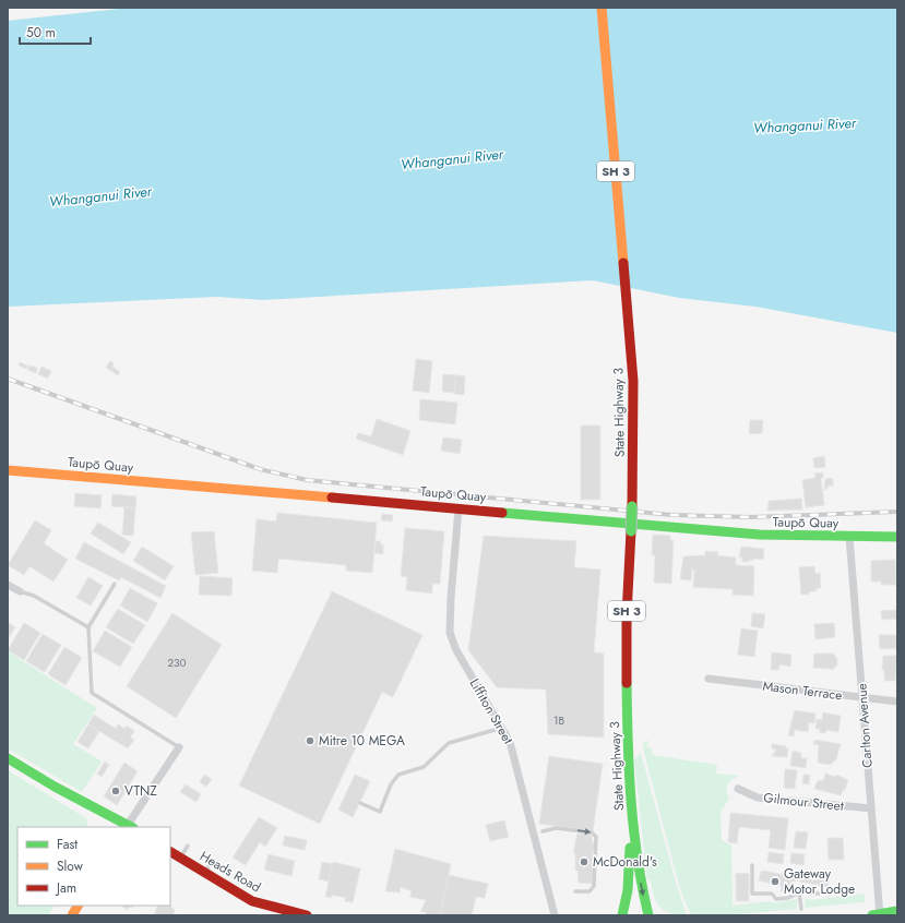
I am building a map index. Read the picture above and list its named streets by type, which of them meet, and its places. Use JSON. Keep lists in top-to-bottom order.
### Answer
{
  "streets": {
    "main road": [
      "SH 3",
      "State Highway 3",
      "Taupō Quay",
      "Heads Road"
    ],
    "street": [
      "Mason Terrace",
      "Liffiton Street",
      "Carlton Avenue",
      "Gilmour Street"
    ]
  },
  "crossings": [
    ["Taupō Quay", "Liffiton Street"],
    ["Taupō Quay", "Carlton Avenue"],
    ["Mason Terrace", "Carlton Avenue"],
    ["Carlton Avenue", "Gilmour Street"]
  ],
  "water": ["Whanganui River"],
  "places": [
    "Mitre 10 MEGA",
    "VTNZ",
    "McDonald's",
    "Gateway Motor Lodge"
  ],
  "house_numbers": ["230", "1B"],
  "legend": ["Fast", "Slow", "Jam"],
  "scale_bar": "50 m"
}
